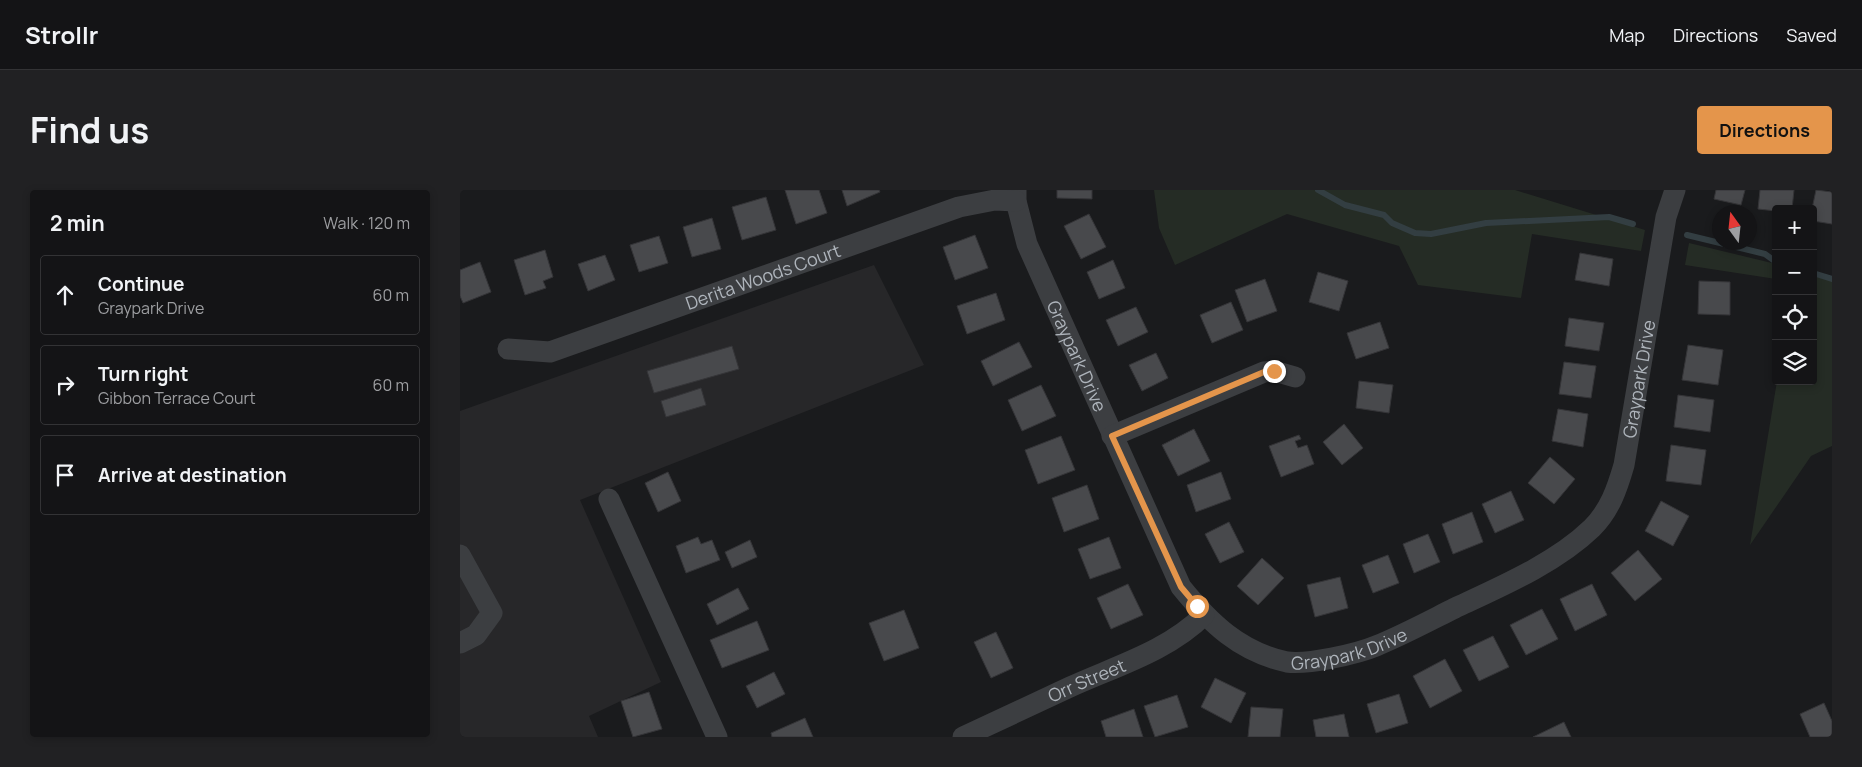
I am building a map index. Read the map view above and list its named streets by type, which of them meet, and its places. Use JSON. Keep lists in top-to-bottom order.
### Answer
{
  "streets": {
    "street": ["Derita Woods Court", "Graypark Drive", "Orr Street"]
  },
  "crossings": [
    ["Derita Woods Court", "Graypark Drive"],
    ["Graypark Drive", "Orr Street"]
  ],
  "north": "top",
  "page": {
    "header": "Strollr",
    "nav": ["Map", "Directions", "Saved"],
    "title": "Find us",
    "buttons": "Directions",
    "heading": ["2 min", "Walk · 120 m"],
    "map_buttons": ["+", "−"],
    "list": [
      ["Continue", "Graypark Drive", "60 m"],
      ["Turn right", "Gibbon Terrace Court", "60 m"],
      "Arrive at destination"
    ]
  }
}
